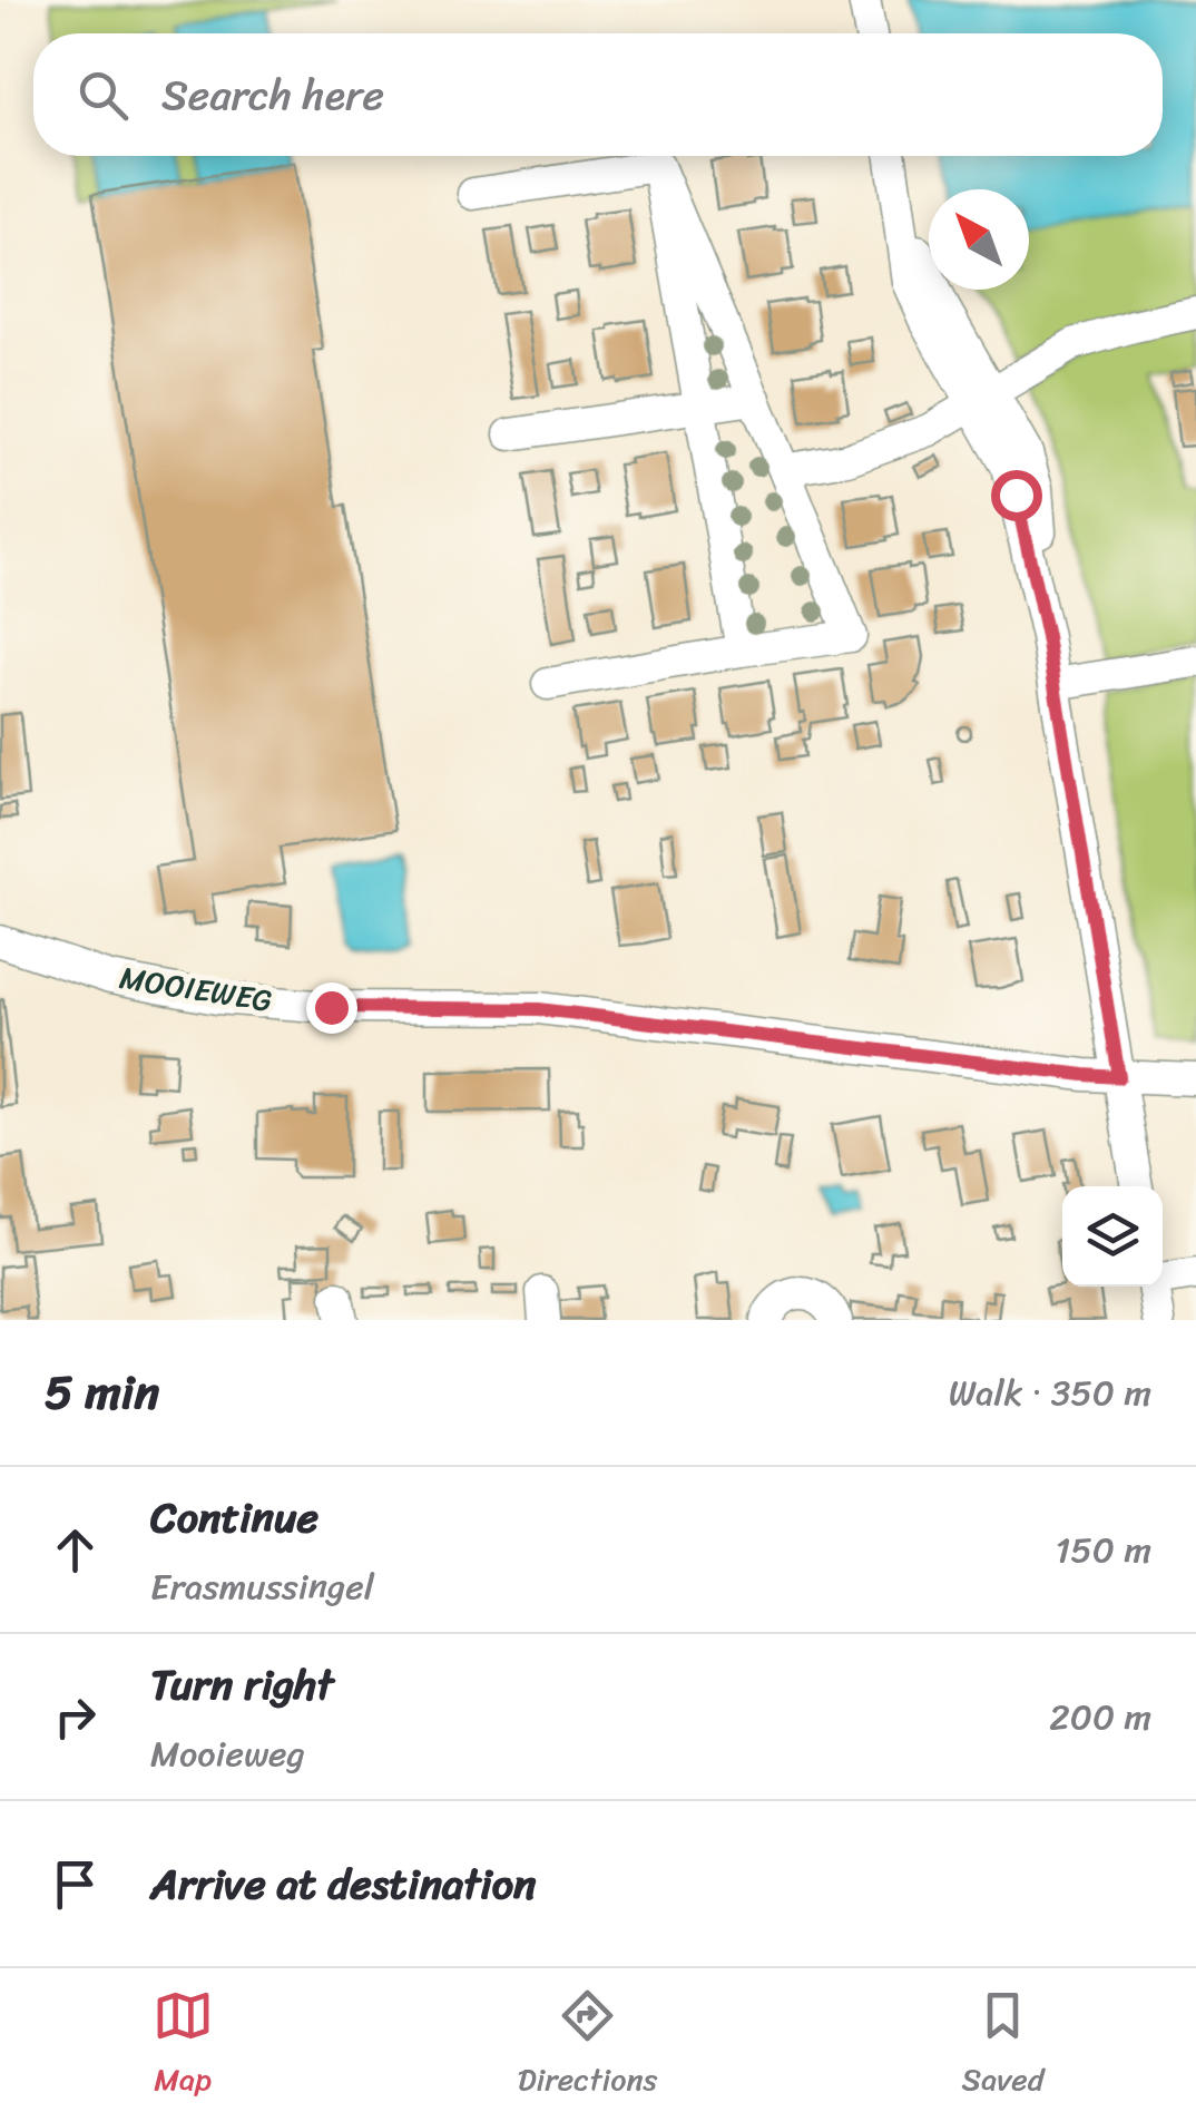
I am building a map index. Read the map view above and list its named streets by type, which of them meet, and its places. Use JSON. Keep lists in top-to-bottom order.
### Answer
{
  "streets": {
    "street": ["MOOIEWEG"]
  },
  "north": "top left",
  "page": {
    "search": "Search here",
    "heading": ["5 min", "Walk · 350 m"],
    "list": [
      ["Continue", "Erasmussingel", "150 m"],
      ["Turn right", "Mooieweg", "200 m"],
      "Arrive at destination"
    ],
    "nav": ["Map", "Directions", "Saved"]
  }
}
